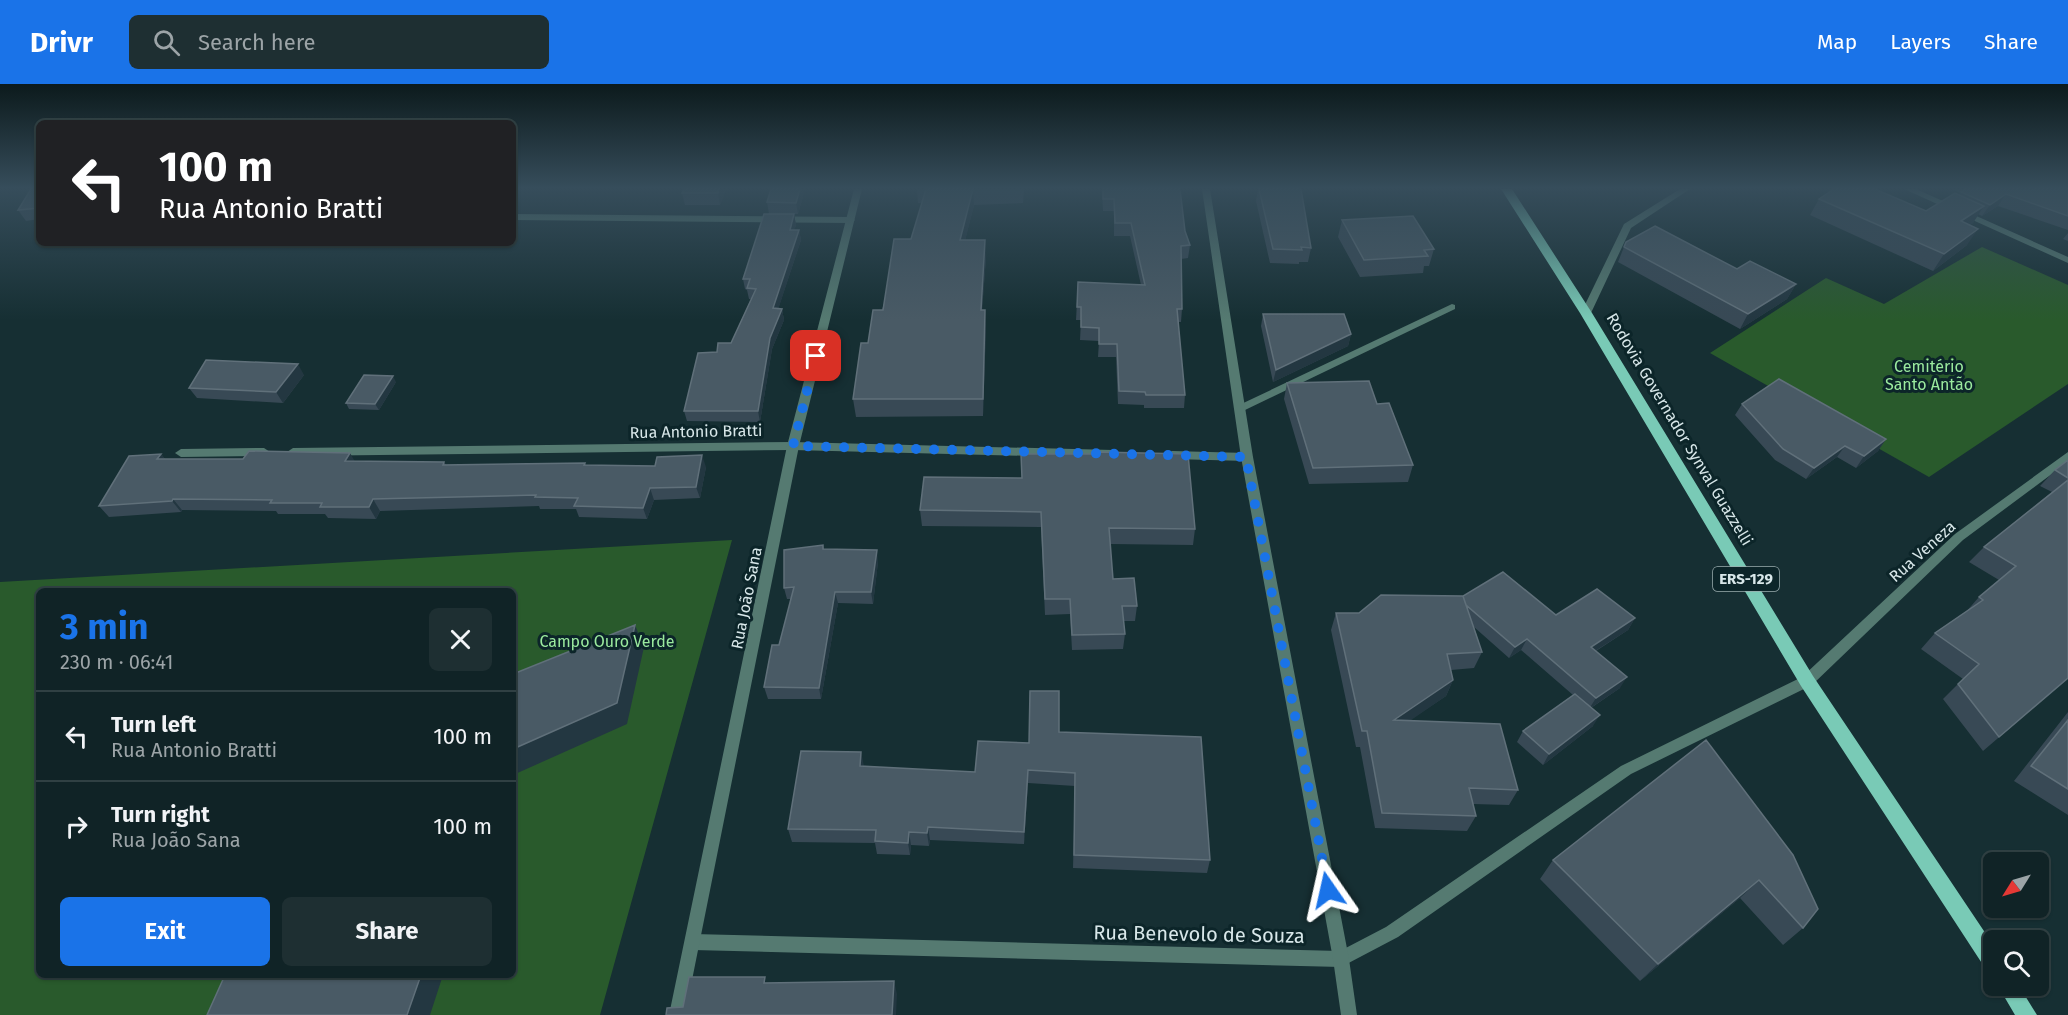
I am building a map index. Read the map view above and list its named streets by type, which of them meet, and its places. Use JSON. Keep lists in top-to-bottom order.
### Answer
{
  "streets": {
    "main road": ["Rodovia Governador Synval Guazzelli", "ERS-129"],
    "street": [
      "Rua Antonio Bratti",
      "Rua Veneza",
      "Rua João Sana",
      "Rua Benevolo de Souza"
    ]
  },
  "crossings": [
    ["Rodovia Governador Synval Guazzelli", "Rua Veneza"],
    ["Rodovia Governador Synval Guazzelli", "Rua Benevolo de Souza"],
    ["Rua Antonio Bratti", "Rua João Sana"],
    ["Rua Veneza", "Rua Benevolo de Souza"],
    ["Rua João Sana", "Rua Benevolo de Souza"]
  ],
  "parks": ["Cemitério Santo Antão", "Campo Ouro Verde"],
  "north": "bottom left",
  "page": {
    "header": "Drivr",
    "search": "Search here",
    "nav": ["Map", "Layers", "Share"],
    "turn": ["100 m", "Rua Antonio Bratti"],
    "heading": ["3 min", "230 m · 06:41"],
    "list": [
      {
        "name": "Turn left",
        "note": "Rua Antonio Bratti",
        "value": "100 m"
      },
      {
        "name": "Turn right",
        "note": "Rua João Sana",
        "value": "100 m"
      }
    ],
    "buttons": ["Exit", "Share"]
  }
}
